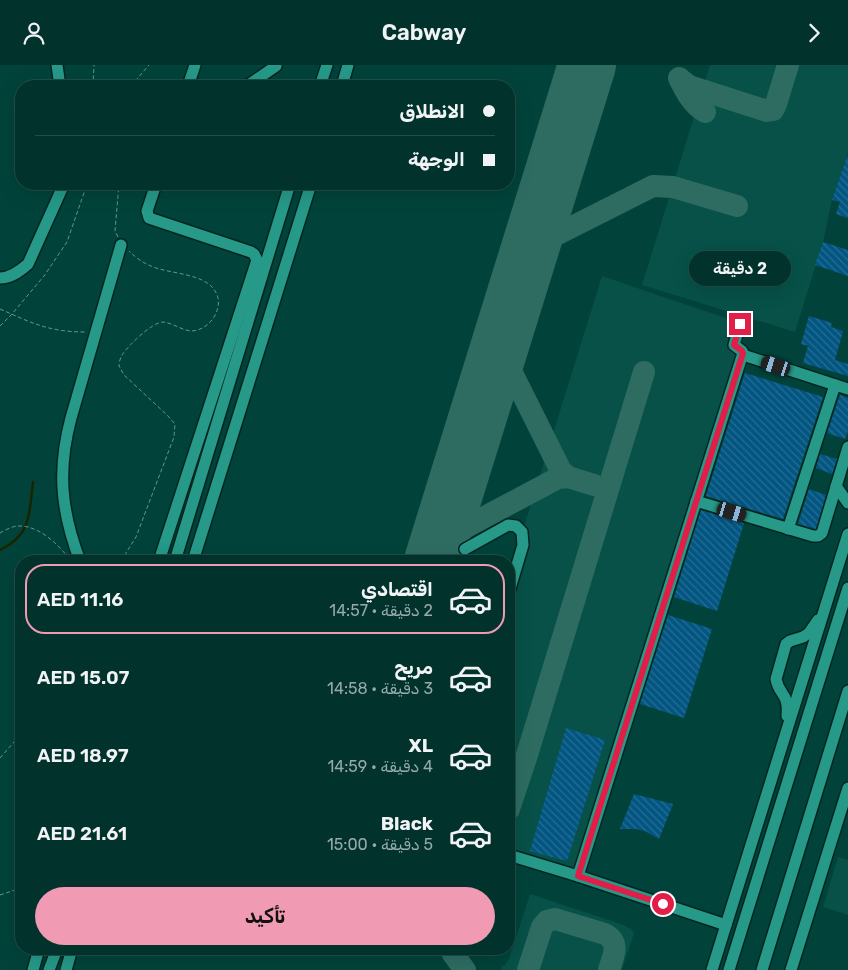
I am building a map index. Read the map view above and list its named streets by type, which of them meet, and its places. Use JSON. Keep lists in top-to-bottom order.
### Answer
{
  "page": {
    "header": "Cabway",
    "banner": ["الانطلاق", "الوجهة"],
    "bubble": "2 دقيقة",
    "list": [
      {
        "name": "اقتصادي",
        "note": "2 دقيقة · 14:57",
        "value": "AED 11.16"
      },
      {
        "name": "مريح",
        "note": "3 دقيقة · 14:58",
        "value": "AED 15.07"
      },
      {
        "name": "XL",
        "note": "4 دقيقة · 14:59",
        "value": "AED 18.97"
      },
      {
        "name": "Black",
        "note": "5 دقيقة · 15:00",
        "value": "AED 21.61"
      }
    ],
    "buttons": "تأكيد"
  }
}
